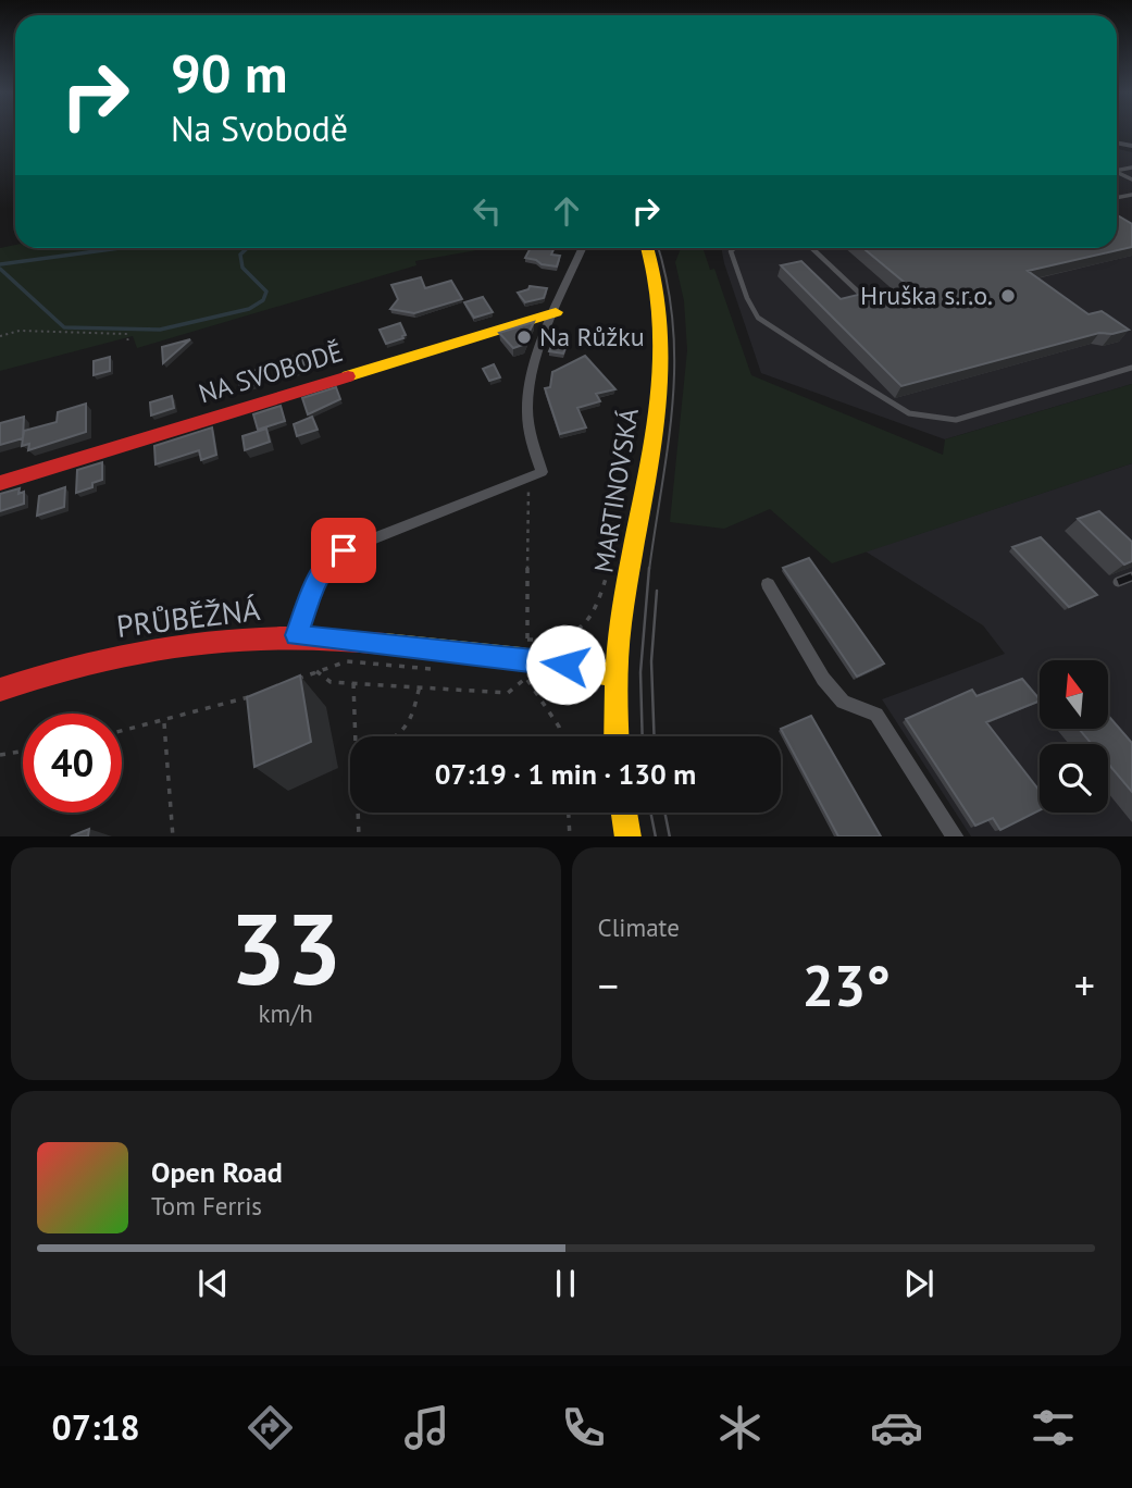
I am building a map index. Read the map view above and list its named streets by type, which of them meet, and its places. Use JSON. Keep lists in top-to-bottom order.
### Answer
{
  "streets": {
    "street": ["NA SVOBODĚ", "MARTINOVSKÁ", "PRŮBĚŽNÁ"]
  },
  "crossings": [
    ["MARTINOVSKÁ", "PRŮBĚŽNÁ"]
  ],
  "places": ["Hruška s.r.o.", "Na Růžku"],
  "north": "top",
  "page": {
    "turn": ["90 m", "Na Svobodě"],
    "limit": "40",
    "trip": "07:19 · 1 min · 130 m",
    "tile": [
      ["33", "km/h"],
      "Climate"
    ],
    "heat": ["−", "23°", "+"],
    "song": ["Open Road", "Tom Ferris"],
    "tabs": "07:18"
  }
}
